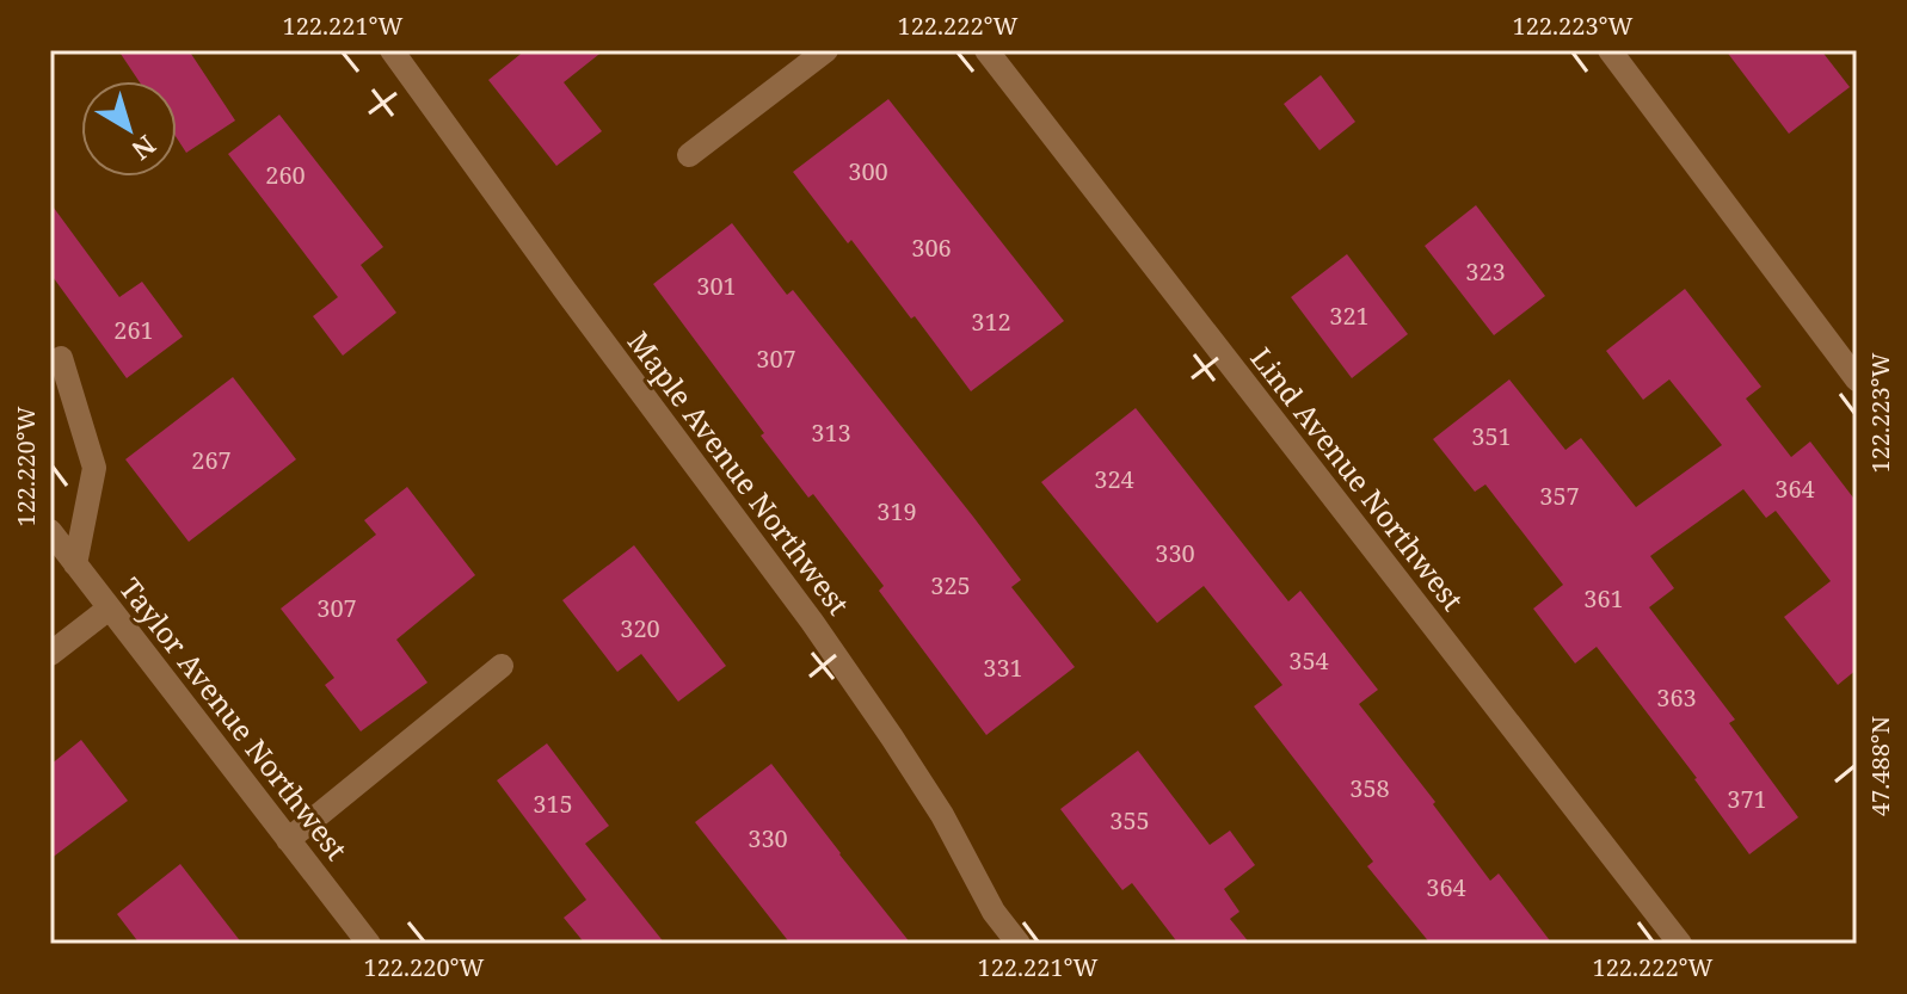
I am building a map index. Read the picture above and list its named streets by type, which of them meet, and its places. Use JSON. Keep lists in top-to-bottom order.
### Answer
{
  "streets": {
    "street": ["Maple Avenue Northwest", "Lind Avenue Northwest", "Taylor Avenue Northwest"]
  },
  "house_numbers": [
    "300",
    "260",
    "306",
    "323",
    "301",
    "321",
    "312",
    "261",
    "307",
    "313",
    "351",
    "267",
    "324",
    "364",
    "357",
    "319",
    "330",
    "325",
    "361",
    "307",
    "320",
    "354",
    "331",
    "363",
    "358",
    "371",
    "315",
    "355",
    "330",
    "364"
  ],
  "north": "bottom right",
  "coordinates": [
    "122.221°W",
    "122.222°W",
    "122.223°W",
    "122.220°W",
    "47.488°N"
  ]
}
